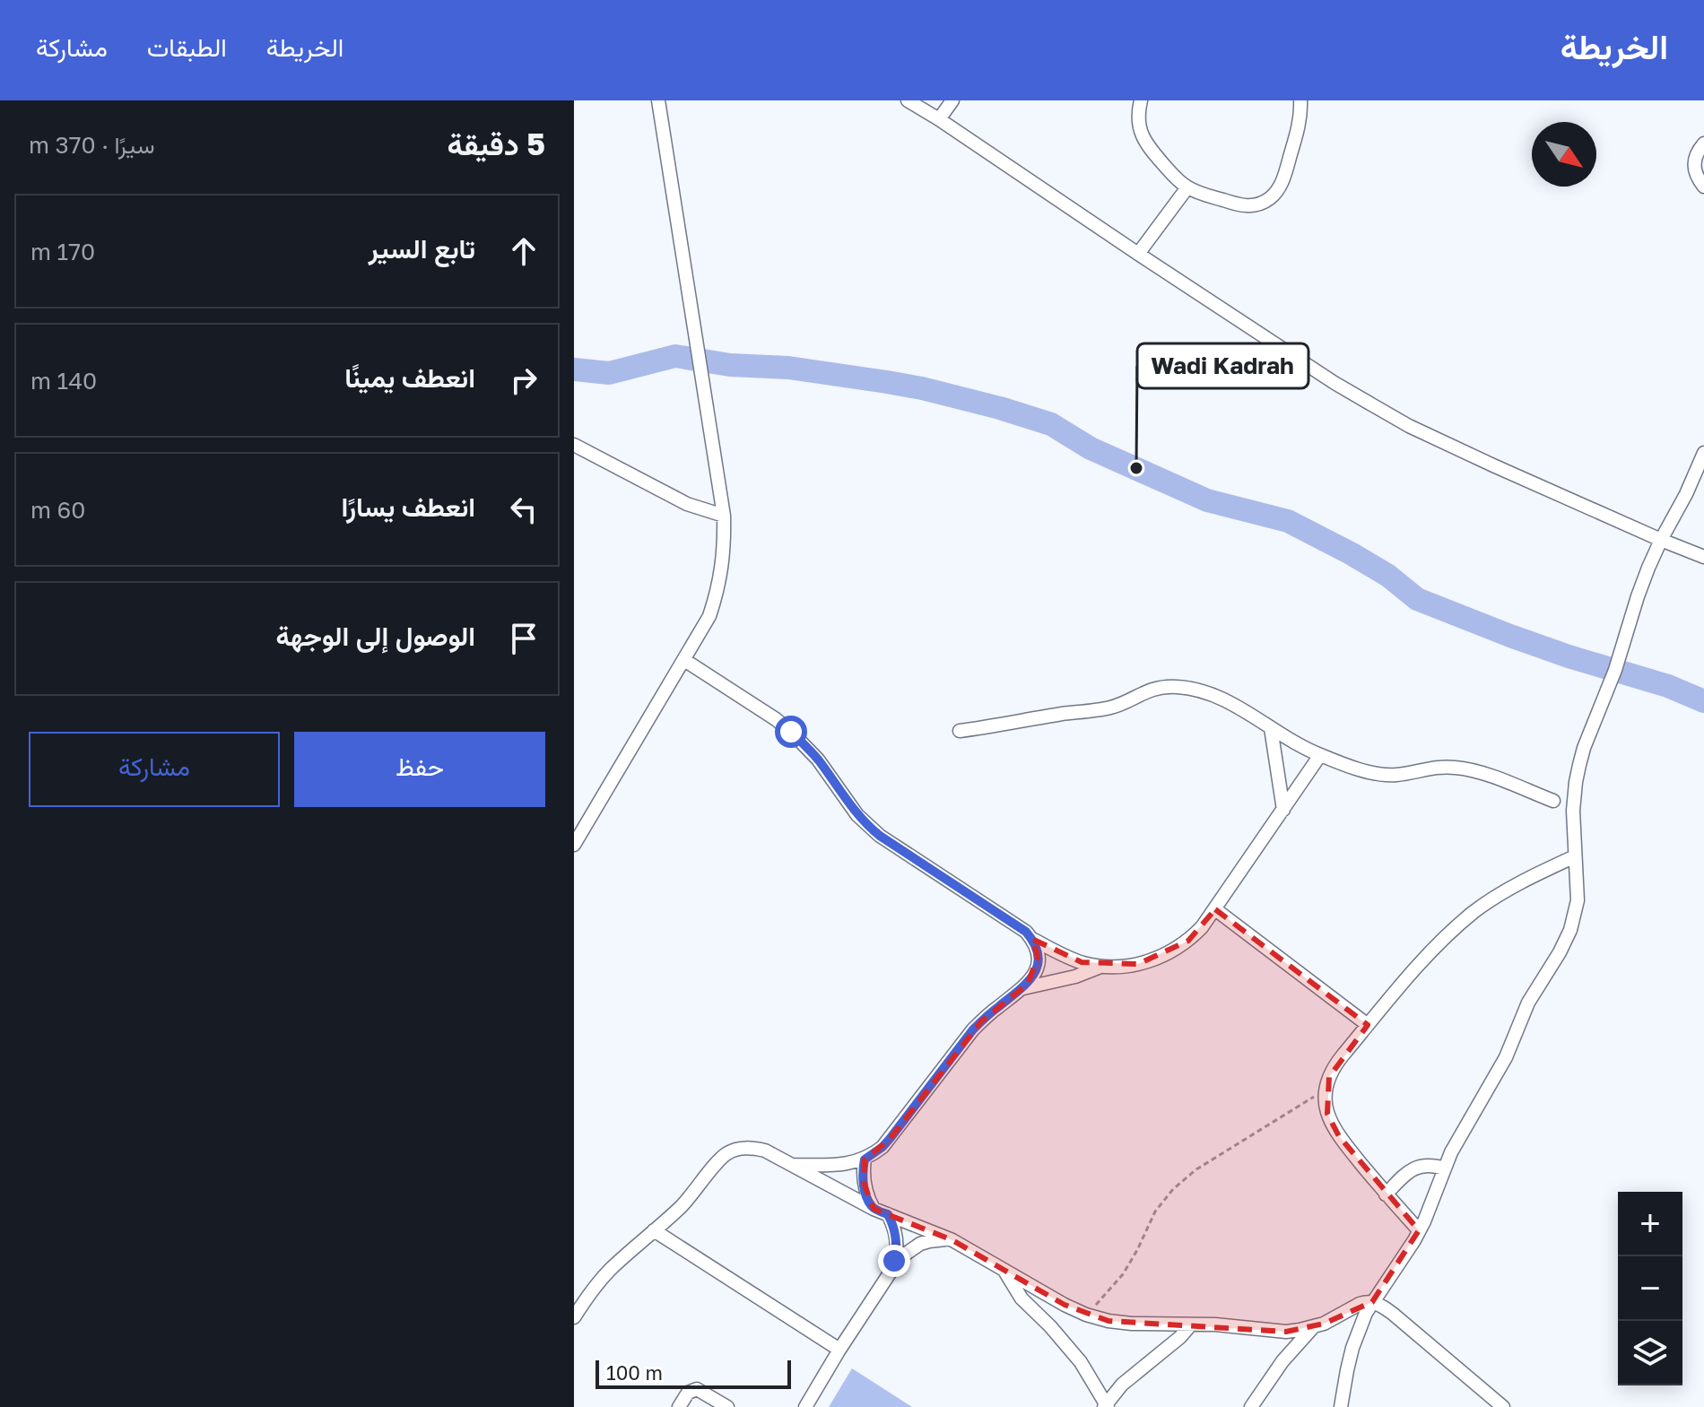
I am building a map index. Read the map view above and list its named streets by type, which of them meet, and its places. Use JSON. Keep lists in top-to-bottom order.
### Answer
{
  "places": ["Wadi Kadrah"],
  "scale_bar": "100 m",
  "north": "bottom right",
  "page": {
    "header": "الخريطة",
    "nav": ["الخريطة", "الطبقات", "مشاركة"],
    "heading": ["5 دقيقة", "سيرًا · 370 m"],
    "list": [
      ["تابع السير", "170 m"],
      ["انعطف يمينًا", "140 m"],
      ["انعطف يسارًا", "60 m"],
      "الوصول إلى الوجهة"
    ],
    "buttons": ["حفظ", "مشاركة"],
    "map_buttons": ["+", "−"],
    "scale": "100 m"
  }
}
